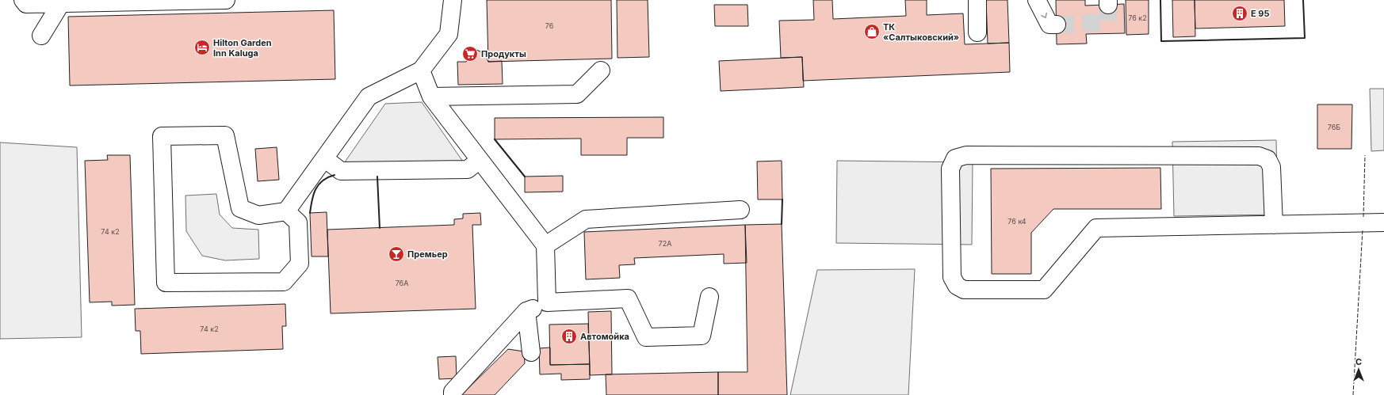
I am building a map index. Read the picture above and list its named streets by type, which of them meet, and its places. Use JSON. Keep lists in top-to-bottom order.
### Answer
{
  "places": {
    "building": ["Е 95", "Автомойка"],
    "shop": ["ТК «Салтыковский»"],
    "hotel": ["Hilton Garden Inn Kaluga"],
    "supermarket": ["Продукты"],
    "bar": ["Премьер"]
  },
  "house_numbers": [
    "76 к2",
    "76",
    "76Б",
    "76 к4",
    "74 к2",
    "72А",
    "76А",
    "74 к2"
  ],
  "north": "top"
}
